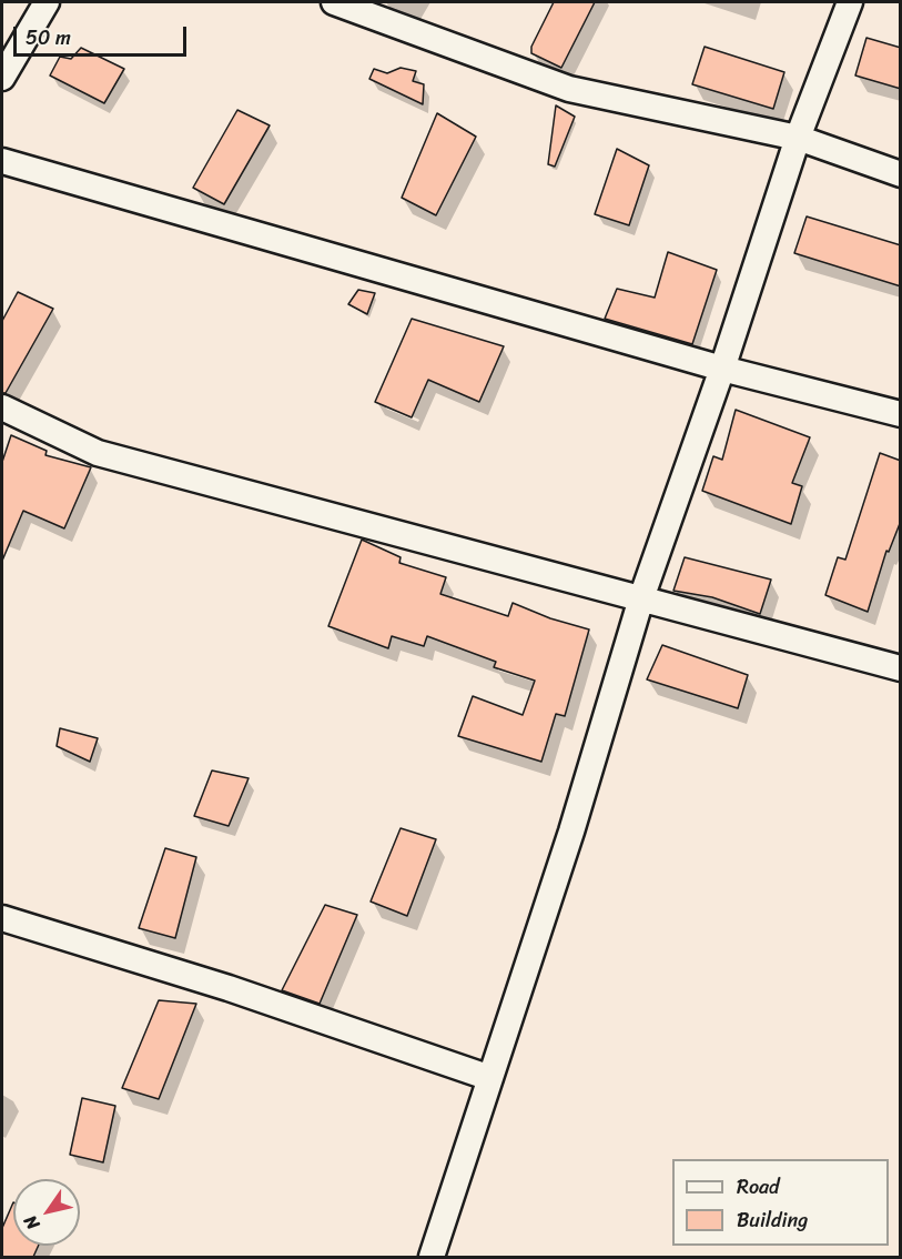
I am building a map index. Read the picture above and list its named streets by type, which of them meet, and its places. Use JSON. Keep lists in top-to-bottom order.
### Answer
{
  "legend": ["Road", "Building"],
  "scale_bar": "50 m",
  "north": "bottom left"
}
